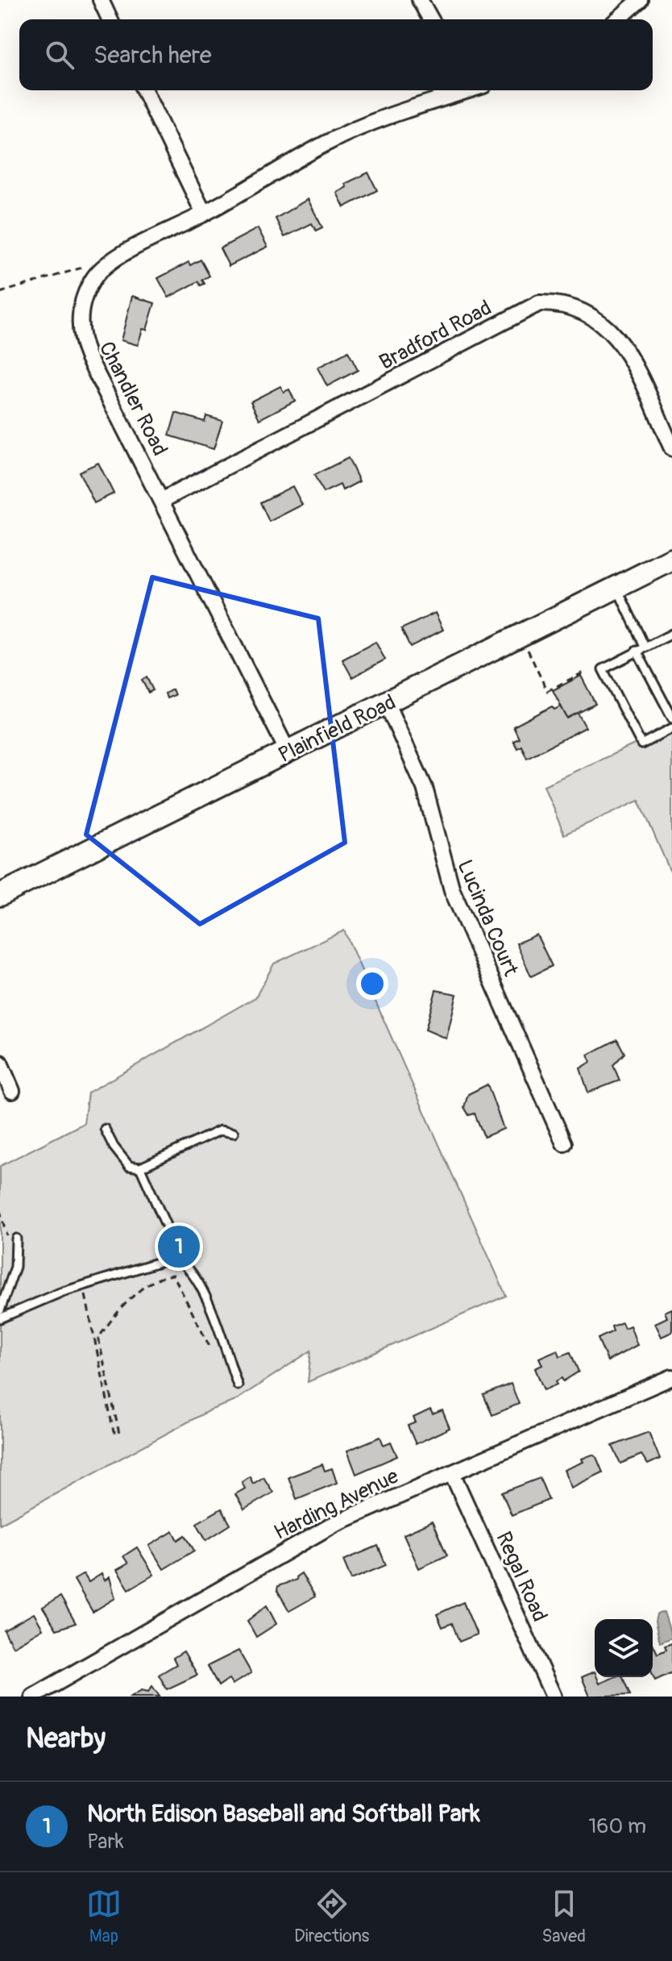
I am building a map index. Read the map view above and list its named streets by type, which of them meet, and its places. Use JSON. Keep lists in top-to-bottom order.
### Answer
{
  "streets": {
    "street": [
      "Bradford Road",
      "Chandler Road",
      "Plainfield Road",
      "Lucinda Court",
      "Harding Avenue",
      "Regal Road"
    ]
  },
  "crossings": [
    ["Bradford Road", "Chandler Road"],
    ["Chandler Road", "Plainfield Road"],
    ["Plainfield Road", "Lucinda Court"],
    ["Harding Avenue", "Regal Road"]
  ],
  "page": {
    "search": "Search here",
    "pins": "1",
    "heading": "Nearby",
    "list": [
      {
        "mark": "1",
        "name": "North Edison Baseball and Softball Park",
        "note": "Park",
        "value": "160 m"
      }
    ],
    "nav": ["Map", "Directions", "Saved"]
  }
}
